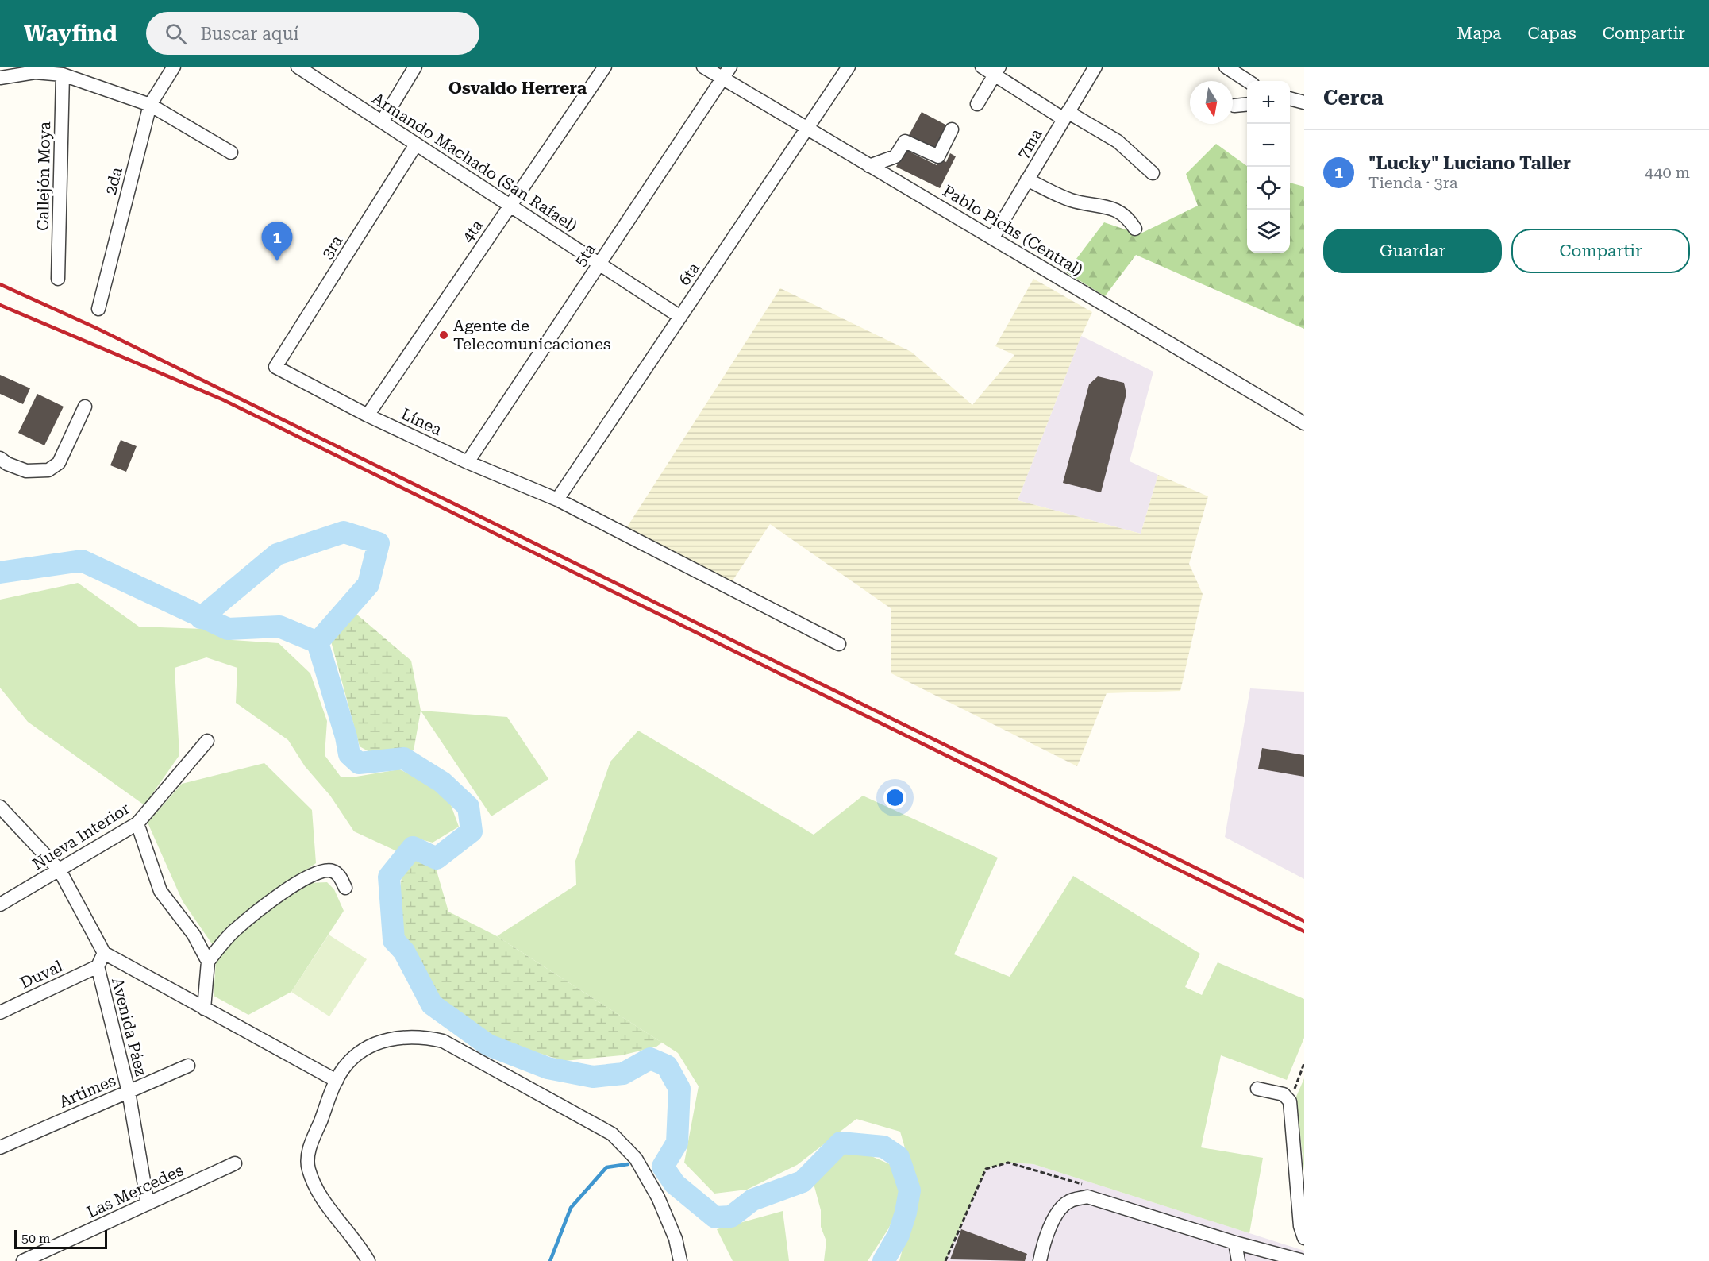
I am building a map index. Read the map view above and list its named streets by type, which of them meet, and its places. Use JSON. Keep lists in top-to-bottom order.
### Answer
{
  "streets": {
    "street": [
      "7ma",
      "Armando Machado (San Rafael)",
      "Callejón Moya",
      "2da",
      "Pablo Pichs (Central)",
      "4ta",
      "3ra",
      "5ta",
      "6ta",
      "Línea",
      "Nueva Interior",
      "Duval",
      "Avenida Páez",
      "Artimes",
      "Las Mercedes"
    ]
  },
  "crossings": [
    ["7ma", "Pablo Pichs (Central)"],
    ["Armando Machado (San Rafael)", "4ta"],
    ["Armando Machado (San Rafael)", "3ra"],
    ["Armando Machado (San Rafael)", "5ta"],
    ["Armando Machado (San Rafael)", "6ta"],
    ["Pablo Pichs (Central)", "5ta"],
    ["Pablo Pichs (Central)", "6ta"],
    ["4ta", "Línea"],
    ["3ra", "Línea"],
    ["5ta", "Línea"],
    ["6ta", "Línea"],
    ["Duval", "Avenida Páez"],
    ["Avenida Páez", "Artimes"],
    ["Avenida Páez", "Las Mercedes"]
  ],
  "districts": ["Osvaldo Herrera"],
  "places": ["Agente de Telecomunicaciones"],
  "scale_bar": "50 m",
  "north": "bottom",
  "page": {
    "header": "Wayfind",
    "search": "Buscar aquí",
    "nav": ["Mapa", "Capas", "Compartir"],
    "heading": "Cerca",
    "map_buttons": ["+", "−"],
    "list": [
      {
        "mark": "1",
        "name": "\"Lucky\" Luciano Taller",
        "note": "Tienda · 3ra",
        "value": "440 m"
      }
    ],
    "buttons": ["Guardar", "Compartir"],
    "pins": "1",
    "scale": "50 m"
  }
}
